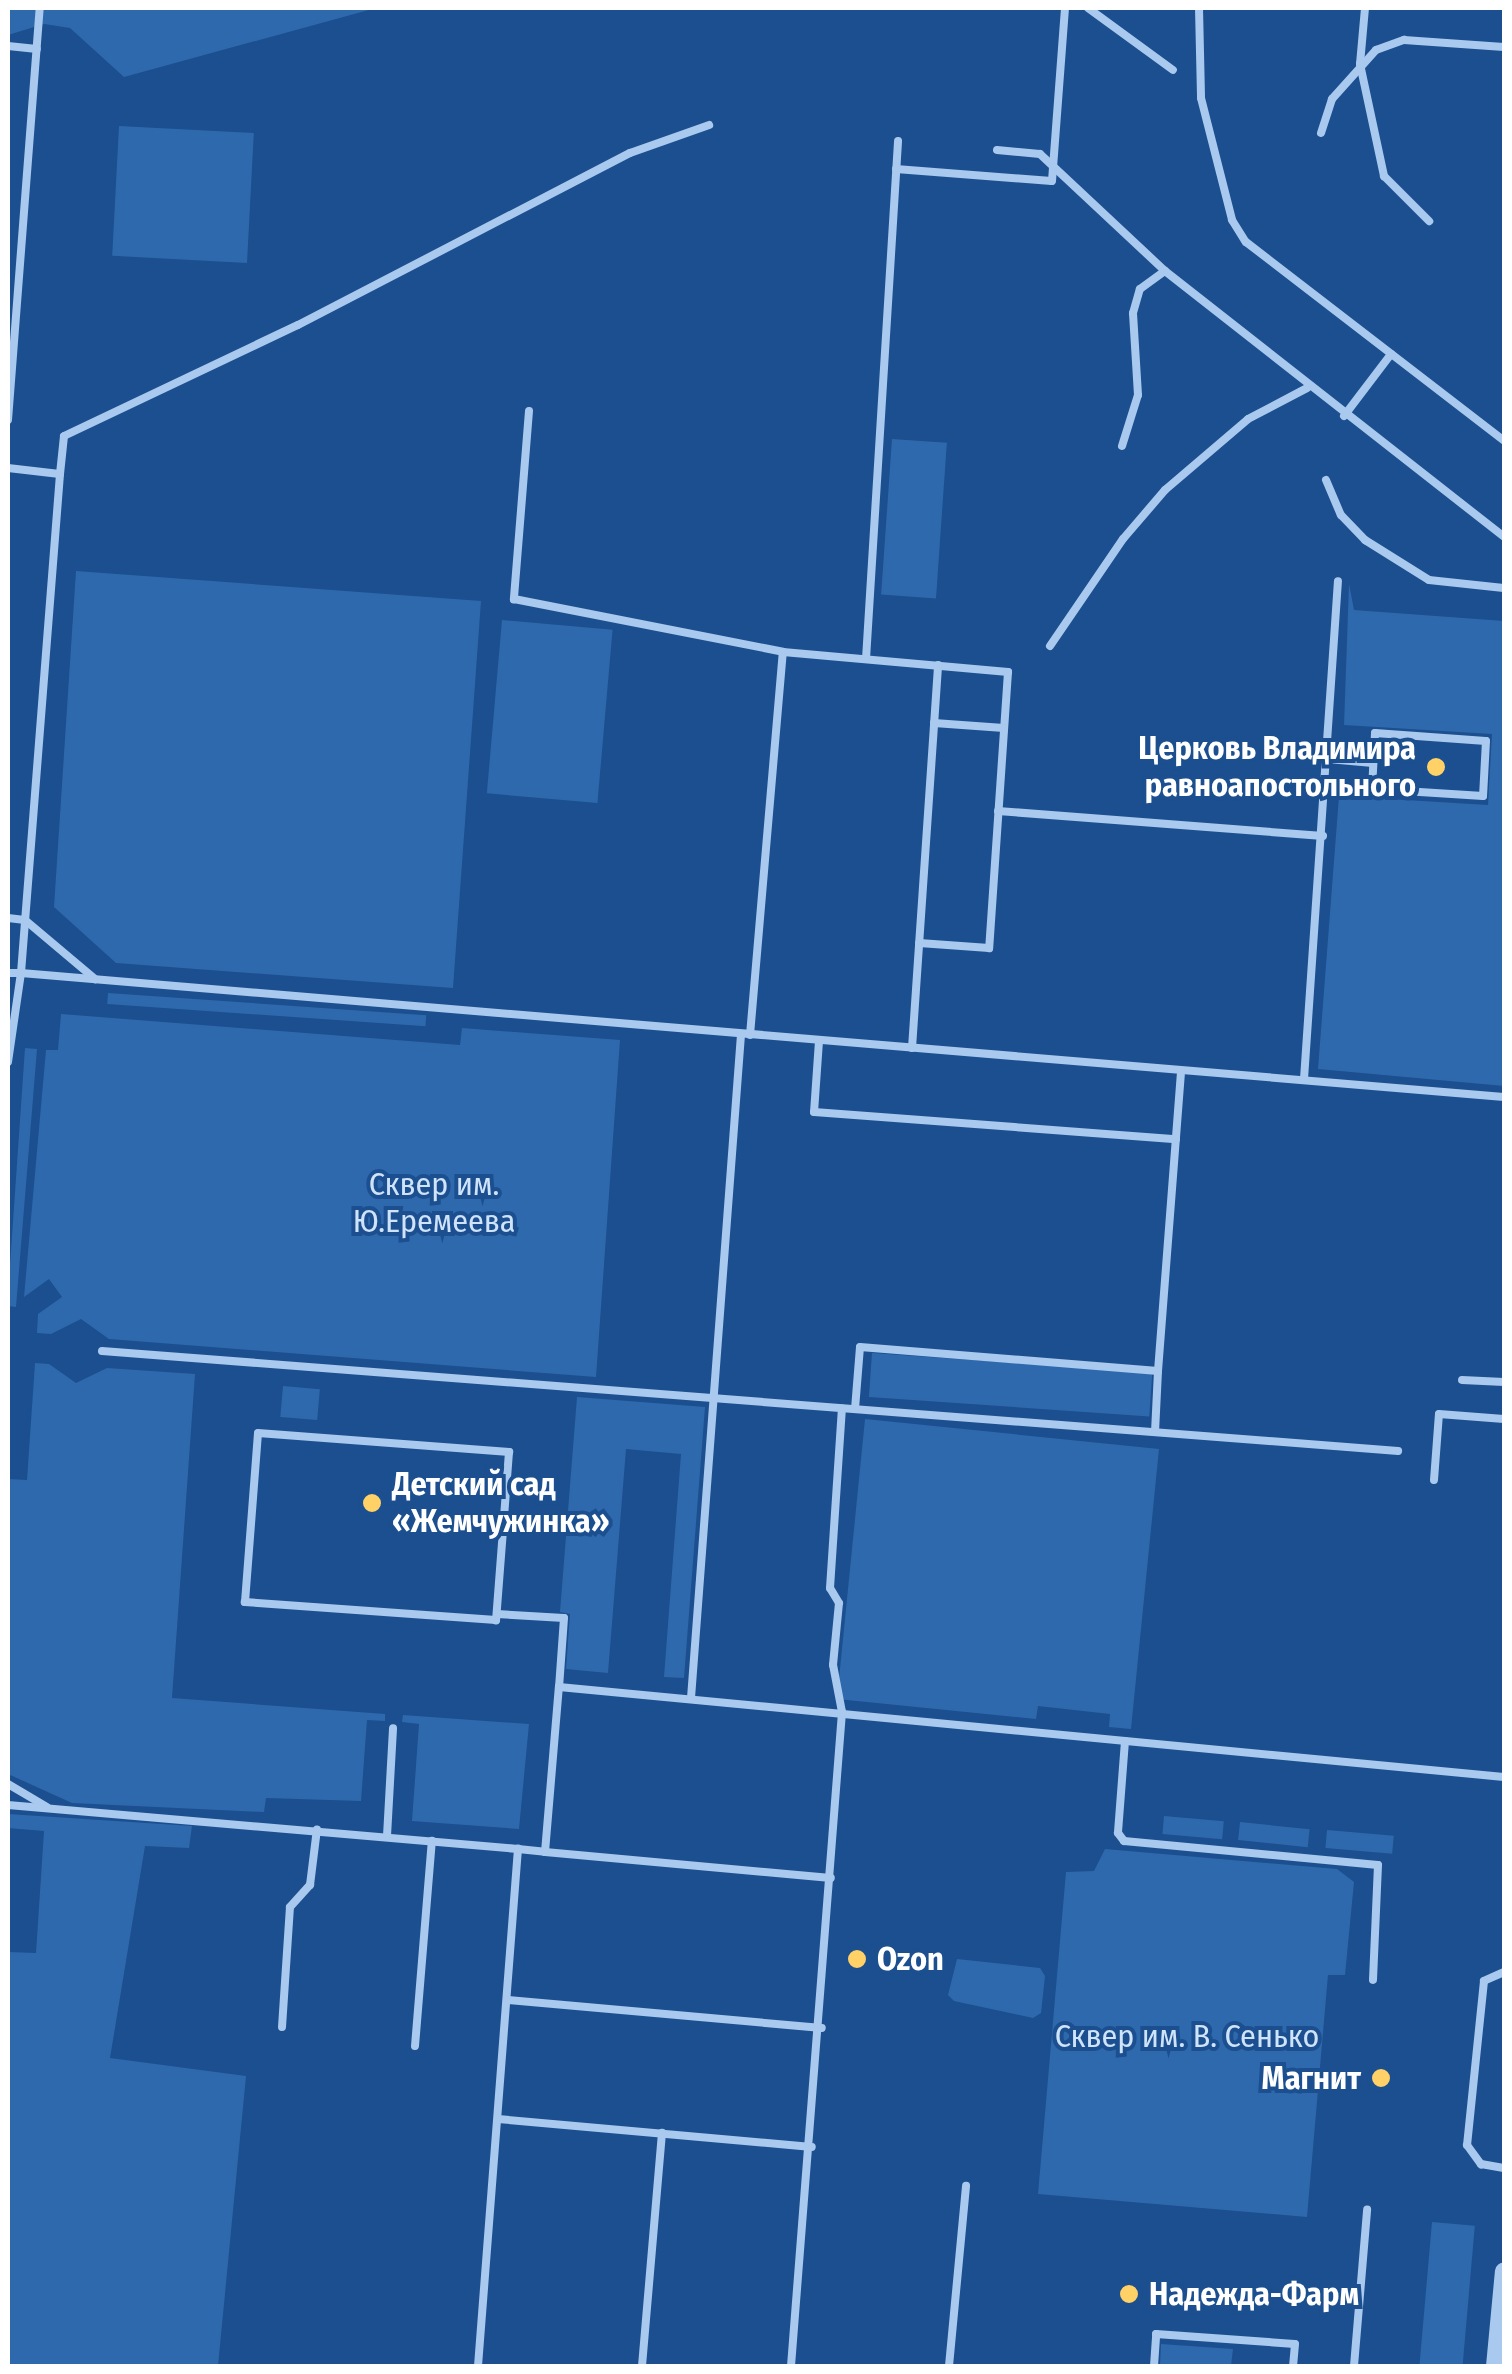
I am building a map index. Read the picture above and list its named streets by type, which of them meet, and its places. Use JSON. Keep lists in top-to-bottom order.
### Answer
{
  "parks": ["Сквер им. Ю.Еремеева", "Сквер им. В. Сенько"],
  "places": [
    "Церковь Владимира равноапостольного",
    "Детский сад «Жемчужинка»",
    "Ozon",
    "Магнит",
    "Надежда-Фарм"
  ]
}
